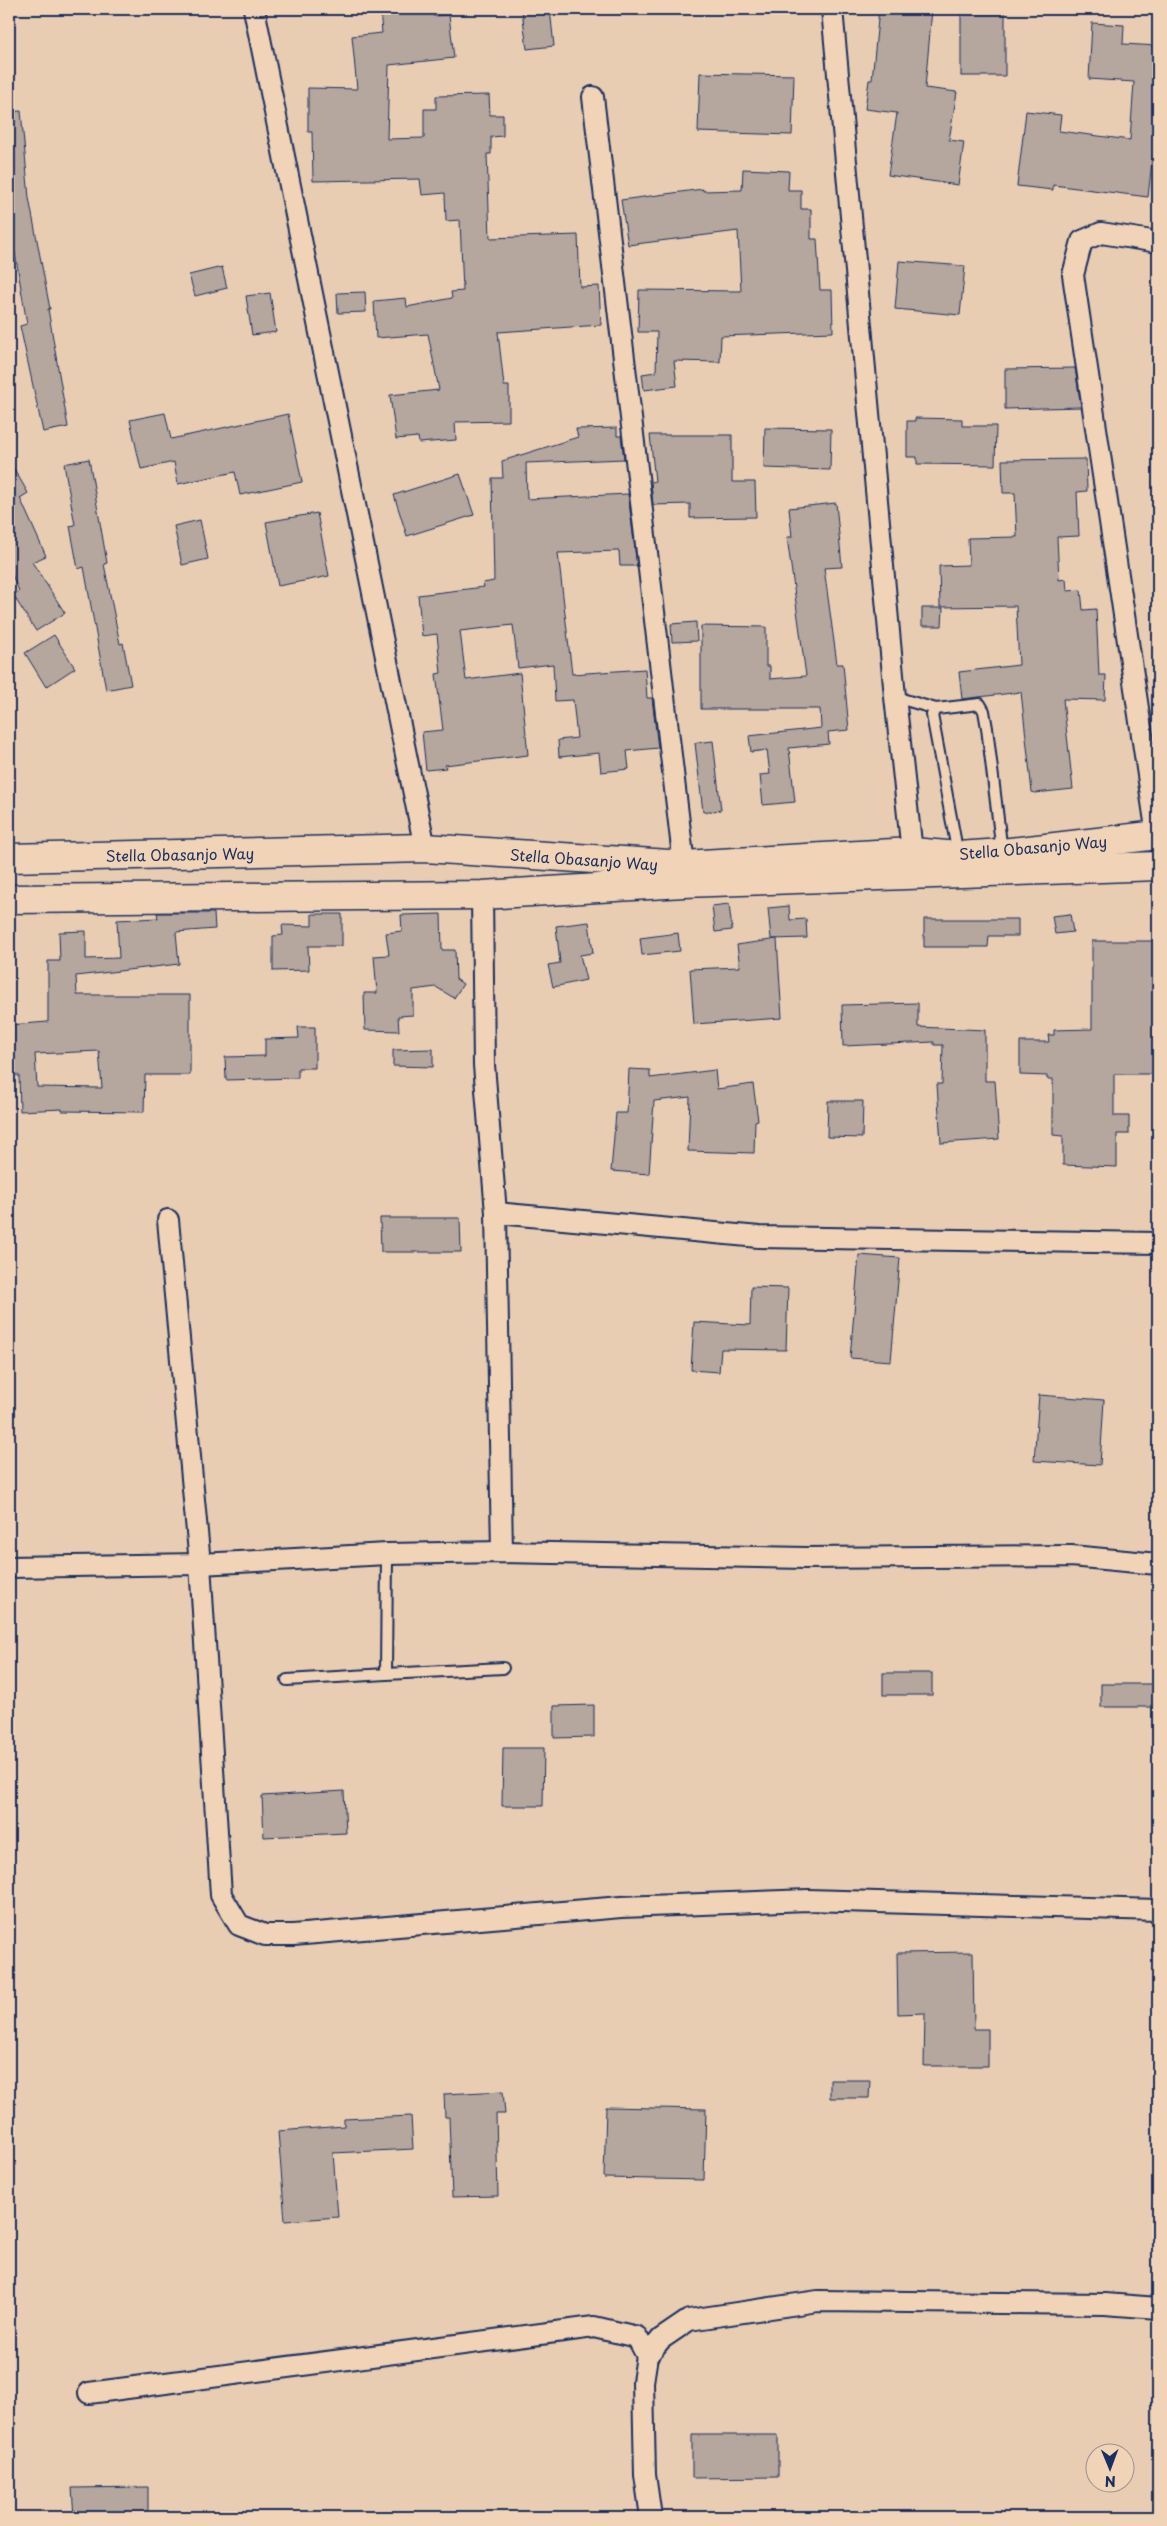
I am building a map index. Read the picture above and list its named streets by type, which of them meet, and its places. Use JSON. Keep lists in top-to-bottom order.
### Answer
{
  "streets": {
    "street": ["Stella Obasanjo Way"]
  },
  "north": "bottom"
}
